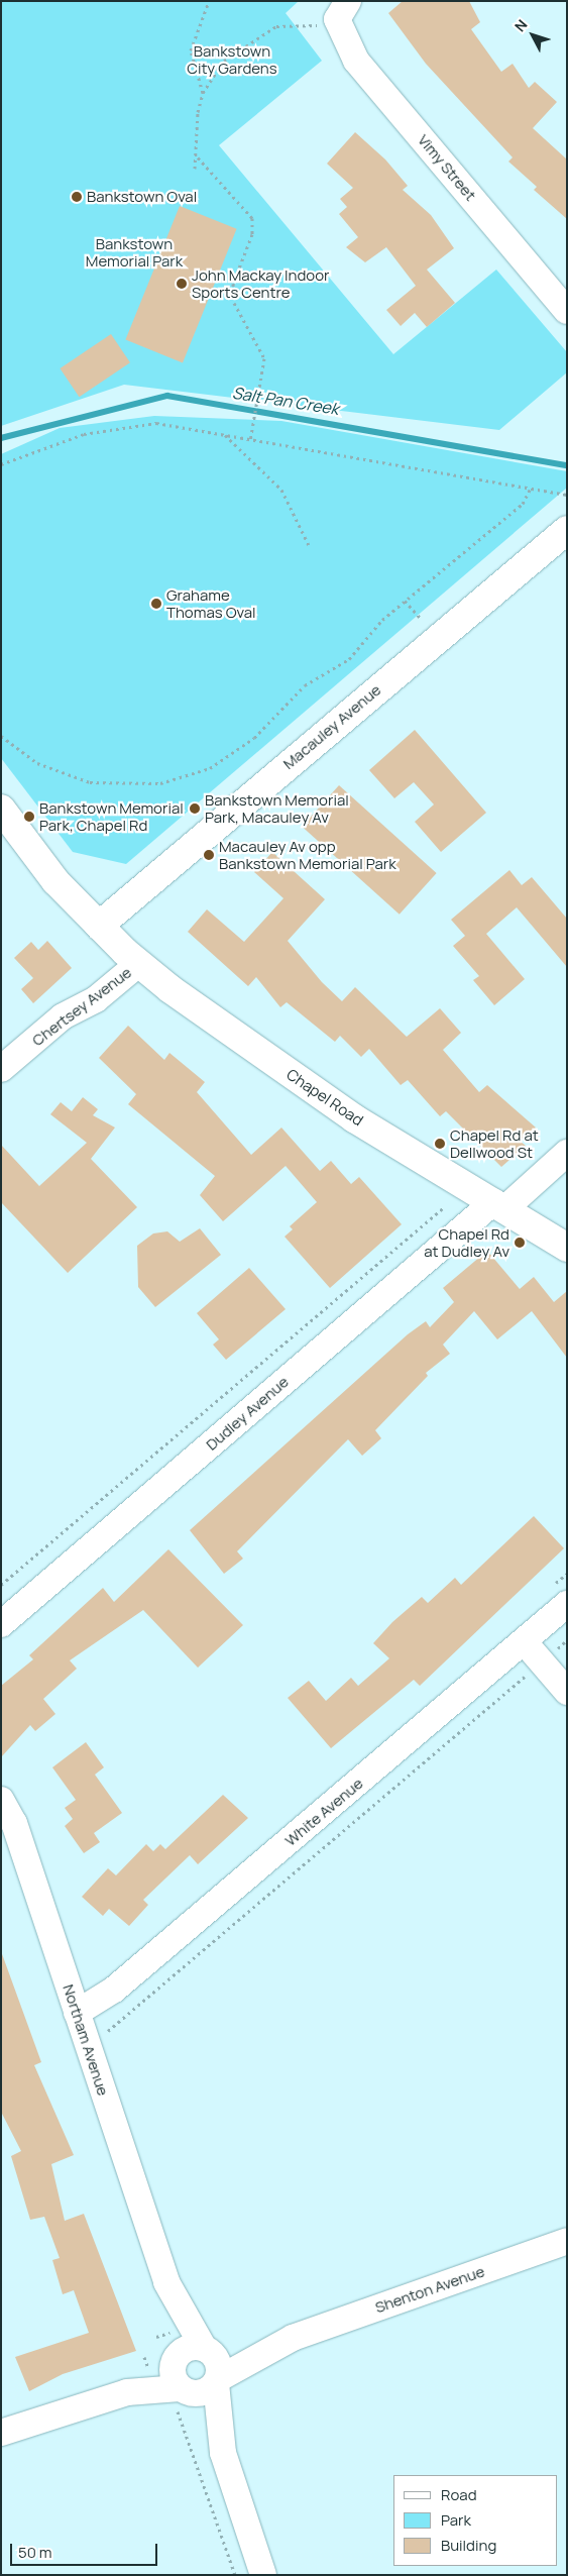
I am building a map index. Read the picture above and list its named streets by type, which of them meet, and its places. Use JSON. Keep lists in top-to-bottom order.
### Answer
{
  "streets": {
    "main road": ["Macauley Avenue", "Chapel Road"],
    "street": [
      "Vimy Street",
      "Chertsey Avenue",
      "Dudley Avenue",
      "White Avenue",
      "Northam Avenue",
      "Shenton Avenue"
    ]
  },
  "crossings": [
    ["Macauley Avenue", "Chapel Road"],
    ["Chertsey Avenue", "Chapel Road"],
    ["Chapel Road", "Dudley Avenue"],
    ["White Avenue", "Northam Avenue"],
    ["Northam Avenue", "Shenton Avenue"]
  ],
  "water": ["Salt Pan Creek"],
  "parks": ["Bankstown City Gardens", "Bankstown Memorial Park"],
  "places": [
    "Bankstown Oval",
    "John Mackay Indoor Sports Centre",
    "Grahame Thomas Oval",
    "Bankstown Memorial Park, Macauley Av",
    "Bankstown Memorial Park, Chapel Rd",
    "Macauley Av opp Bankstown Memorial Park",
    "Chapel Rd at Dellwood St",
    "Chapel Rd at Dudley Av"
  ],
  "legend": ["Road", "Park", "Building"],
  "scale_bar": "50 m",
  "north": "top left"
}
